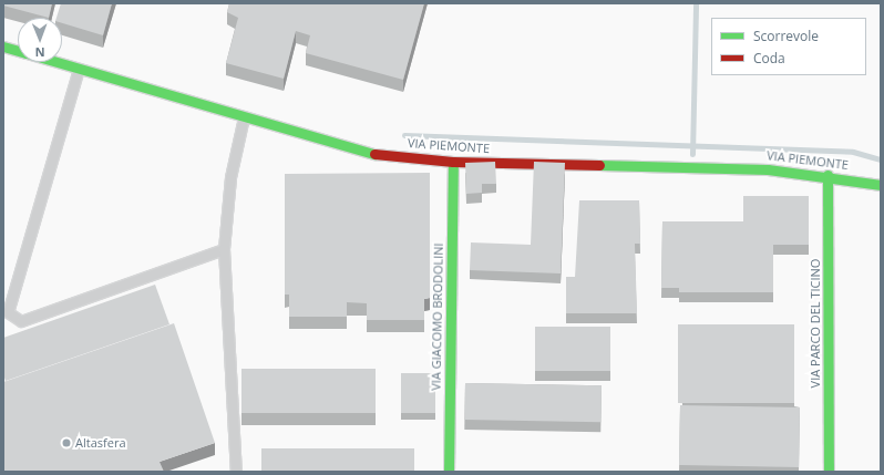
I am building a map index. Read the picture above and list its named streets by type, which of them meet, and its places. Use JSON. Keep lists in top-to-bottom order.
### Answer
{
  "streets": {
    "street": ["VIA PIEMONTE", "VIA GIACOMO BRODOLINI", "VIA PARCO DEL TICINO"]
  },
  "crossings": [
    ["VIA PIEMONTE", "VIA GIACOMO BRODOLINI"],
    ["VIA PIEMONTE", "VIA PARCO DEL TICINO"]
  ],
  "places": ["Altasfera"],
  "legend": ["Scorrevole", "Coda"],
  "north": "bottom"
}
